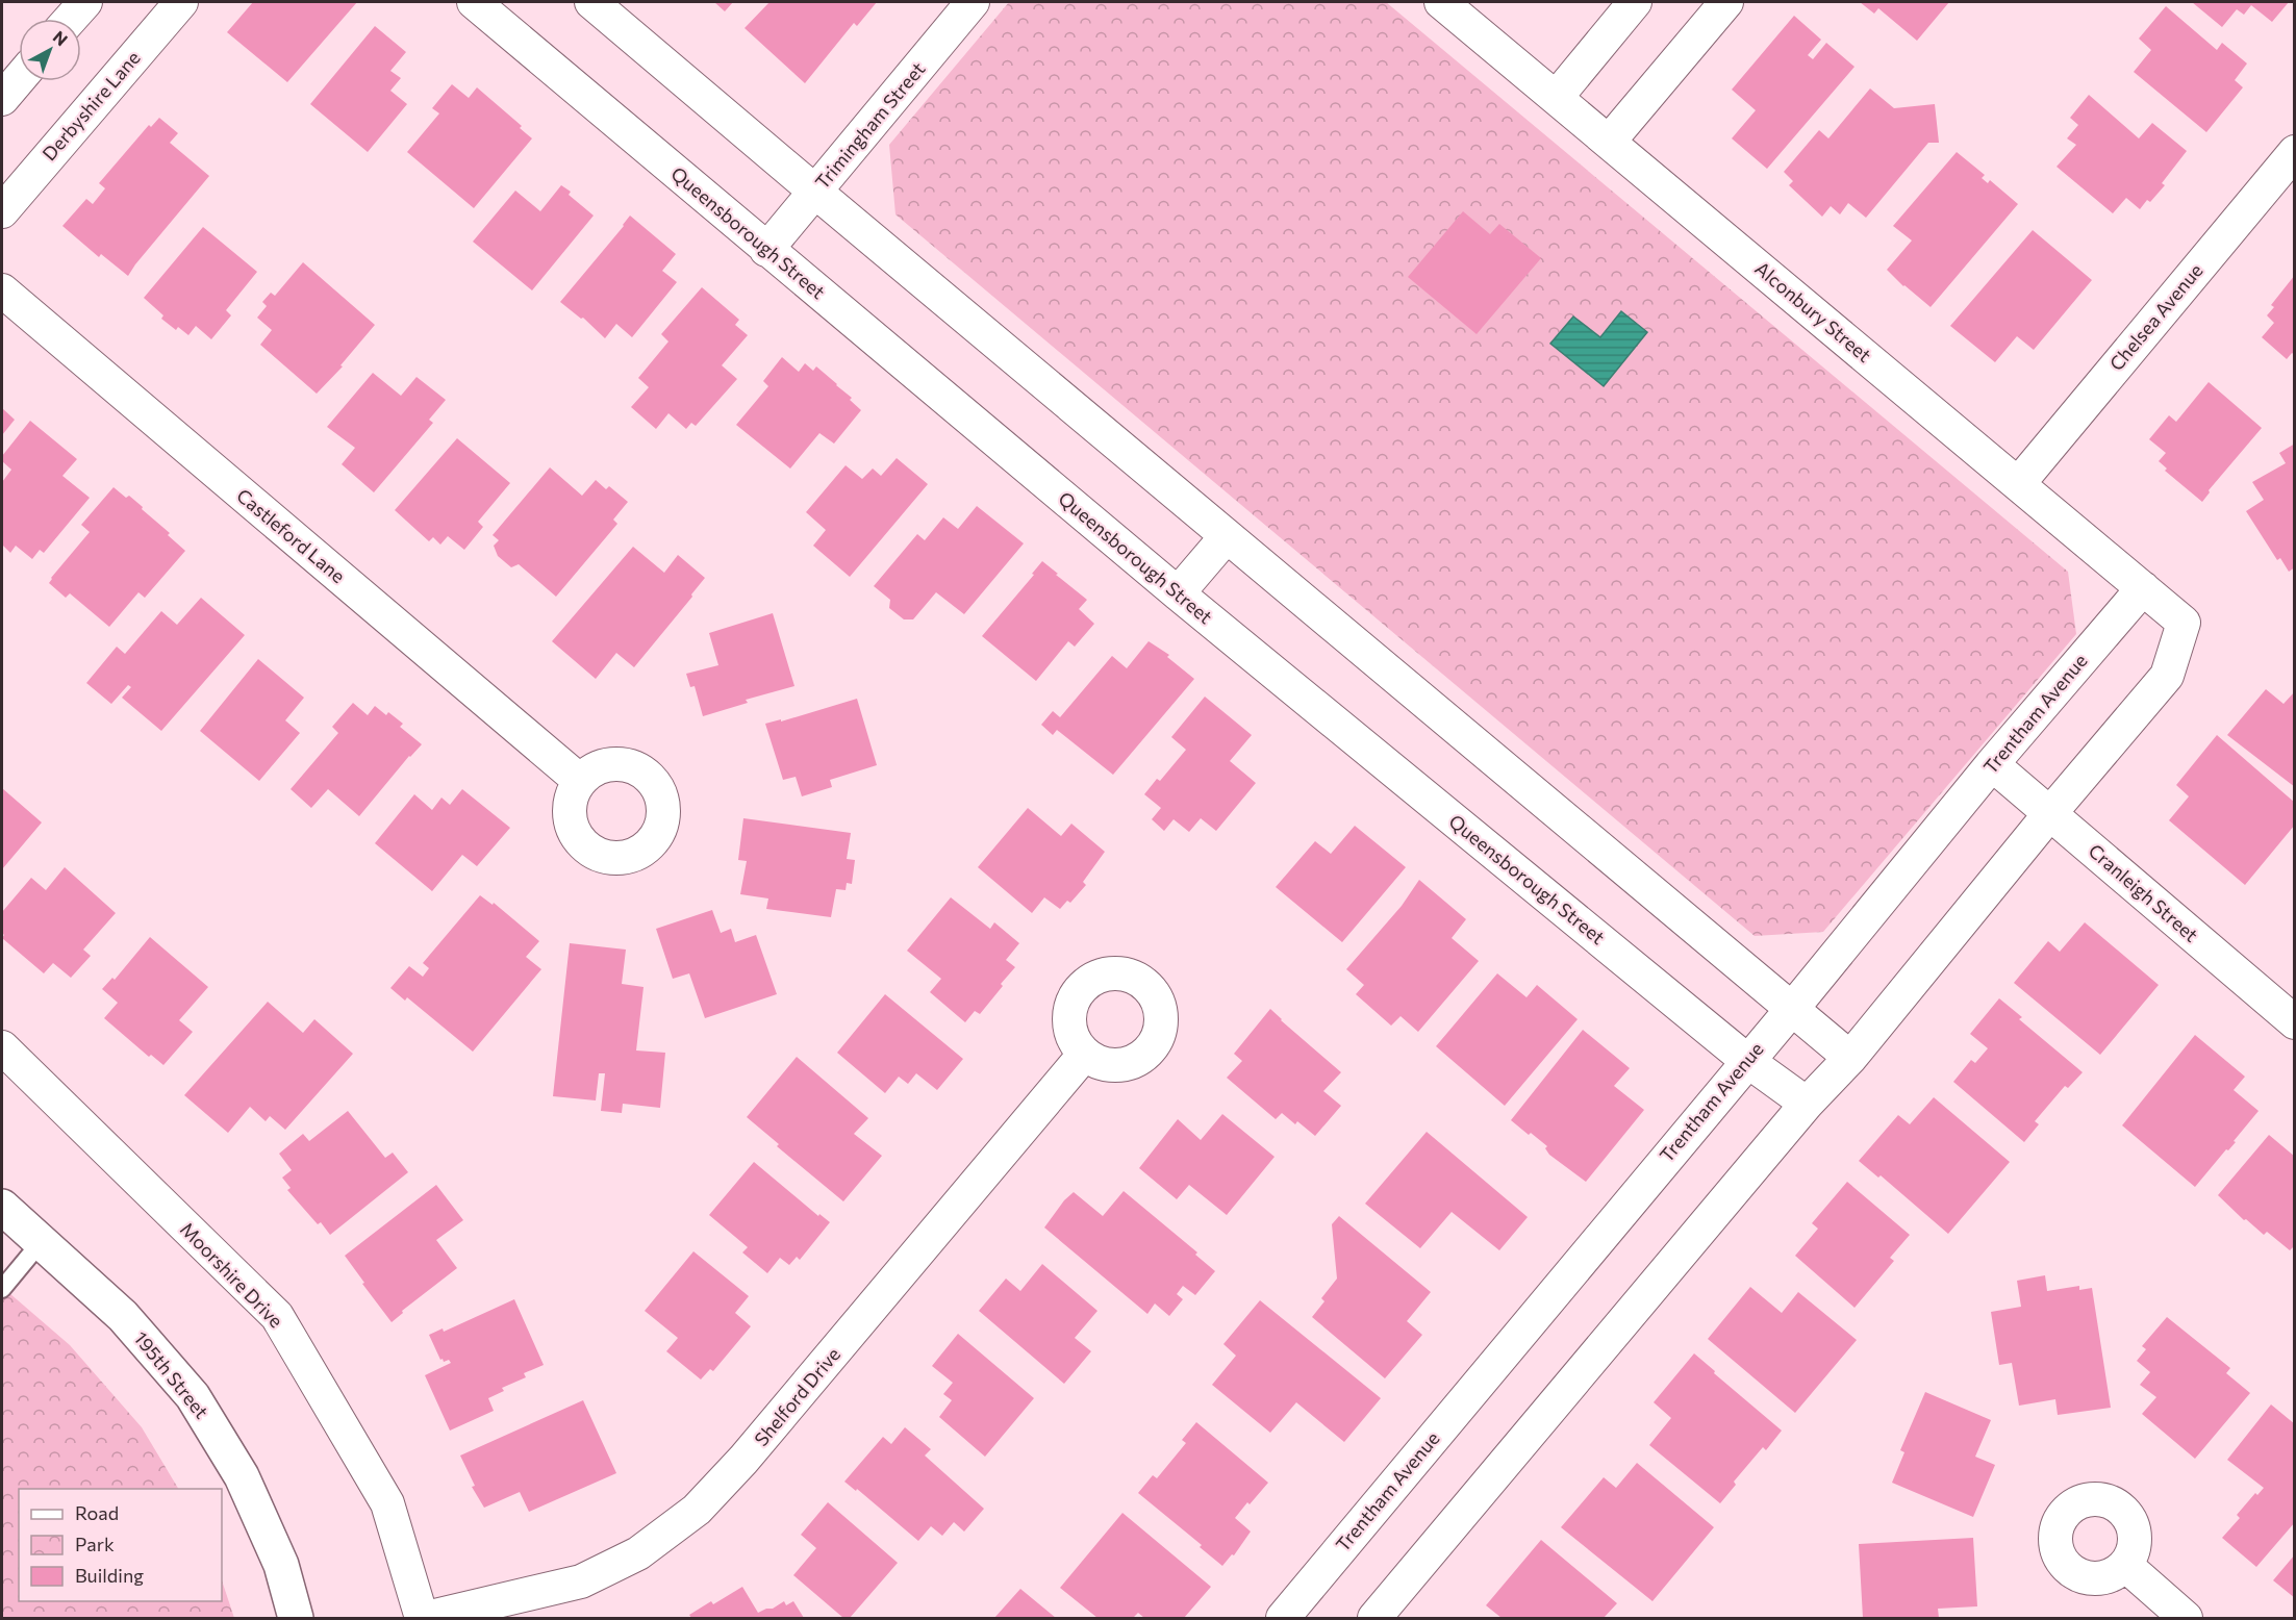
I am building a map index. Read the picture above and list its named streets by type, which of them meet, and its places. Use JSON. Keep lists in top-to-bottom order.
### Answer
{
  "streets": {
    "street": [
      "Derbyshire Lane",
      "Trimingham Street",
      "Queensborough Street",
      "Alconbury Street",
      "Chelsea Avenue",
      "Castleford Lane",
      "Trentham Avenue",
      "Cranleigh Street",
      "Moorshire Drive",
      "195th Street",
      "Shelford Drive"
    ]
  },
  "crossings": [
    ["Trimingham Street", "Queensborough Street"],
    ["Queensborough Street", "Trentham Avenue"],
    ["Alconbury Street", "Chelsea Avenue"],
    ["Alconbury Street", "Trentham Avenue"],
    ["Alconbury Street", "Cranleigh Street"],
    ["Trentham Avenue", "Cranleigh Street"],
    ["Moorshire Drive", "Shelford Drive"]
  ],
  "legend": ["Road", "Park", "Building"],
  "north": "top right"
}
